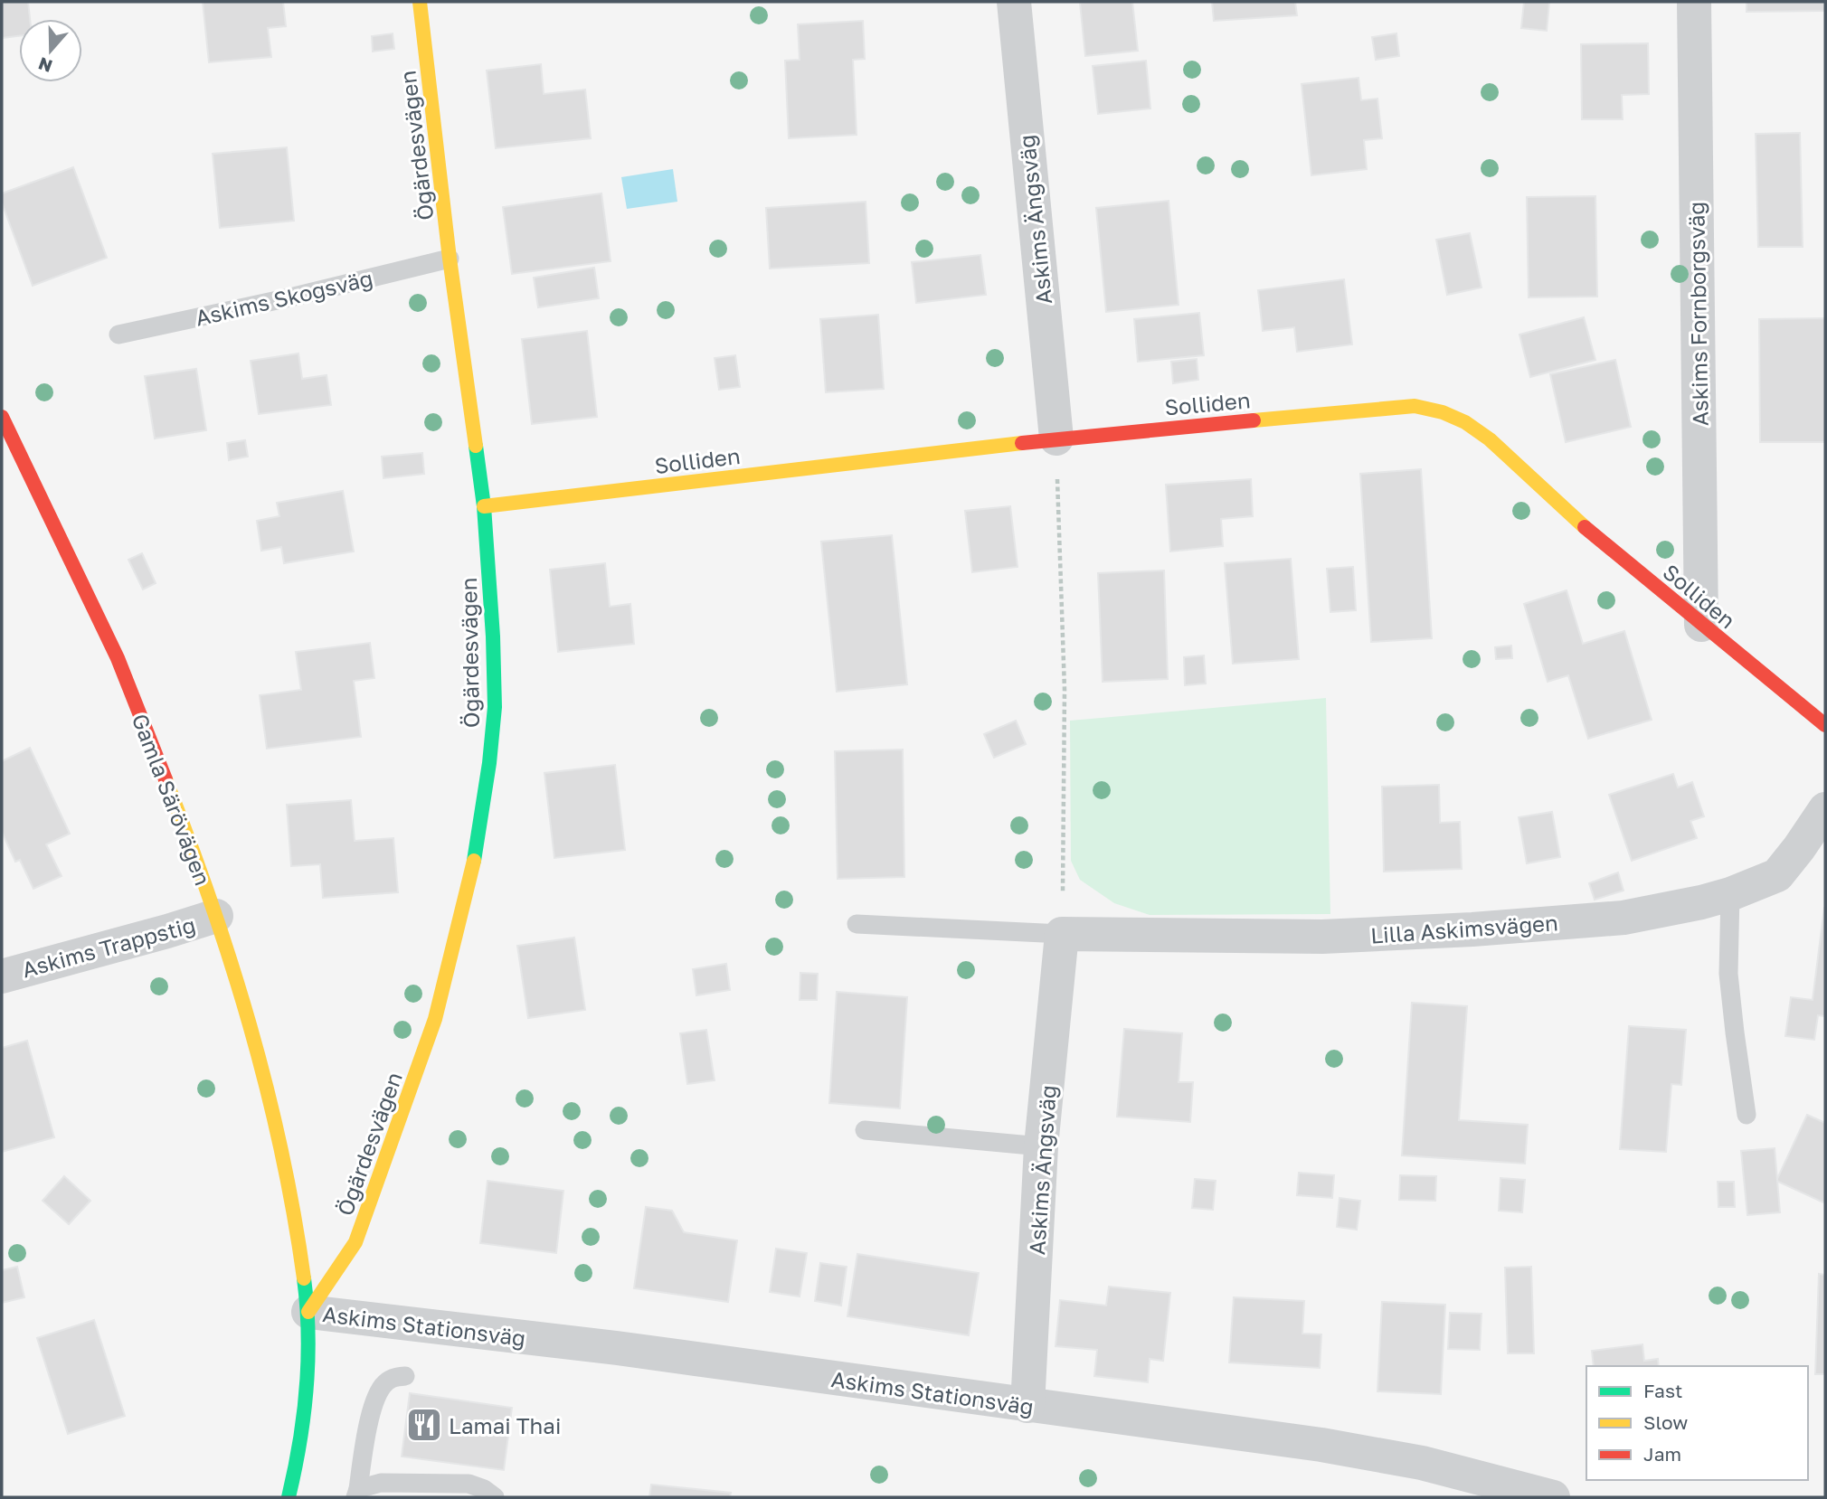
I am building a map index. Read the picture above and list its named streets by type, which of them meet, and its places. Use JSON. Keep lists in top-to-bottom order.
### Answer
{
  "streets": {
    "street": [
      "Ögärdesvägen",
      "Askims Ängsväg",
      "Askims Fornborgsväg",
      "Solliden",
      "Gamla Särövägen",
      "Lilla Askimsvägen",
      "Askims Trappstig",
      "Askims Stationsväg"
    ],
    "lane": ["Askims Skogsväg"]
  },
  "crossings": [
    ["Ögärdesvägen", "Askims Skogsväg"],
    ["Ögärdesvägen", "Solliden"],
    ["Ögärdesvägen", "Gamla Särövägen"],
    ["Ögärdesvägen", "Askims Stationsväg"],
    ["Askims Ängsväg", "Solliden"],
    ["Askims Ängsväg", "Lilla Askimsvägen"],
    ["Askims Ängsväg", "Askims Stationsväg"],
    ["Askims Fornborgsväg", "Solliden"],
    ["Gamla Särövägen", "Askims Trappstig"],
    ["Gamla Särövägen", "Askims Stationsväg"]
  ],
  "places": {
    "restaurant": ["Lamai Thai"]
  },
  "legend": ["Fast", "Slow", "Jam"],
  "north": "bottom"
}
